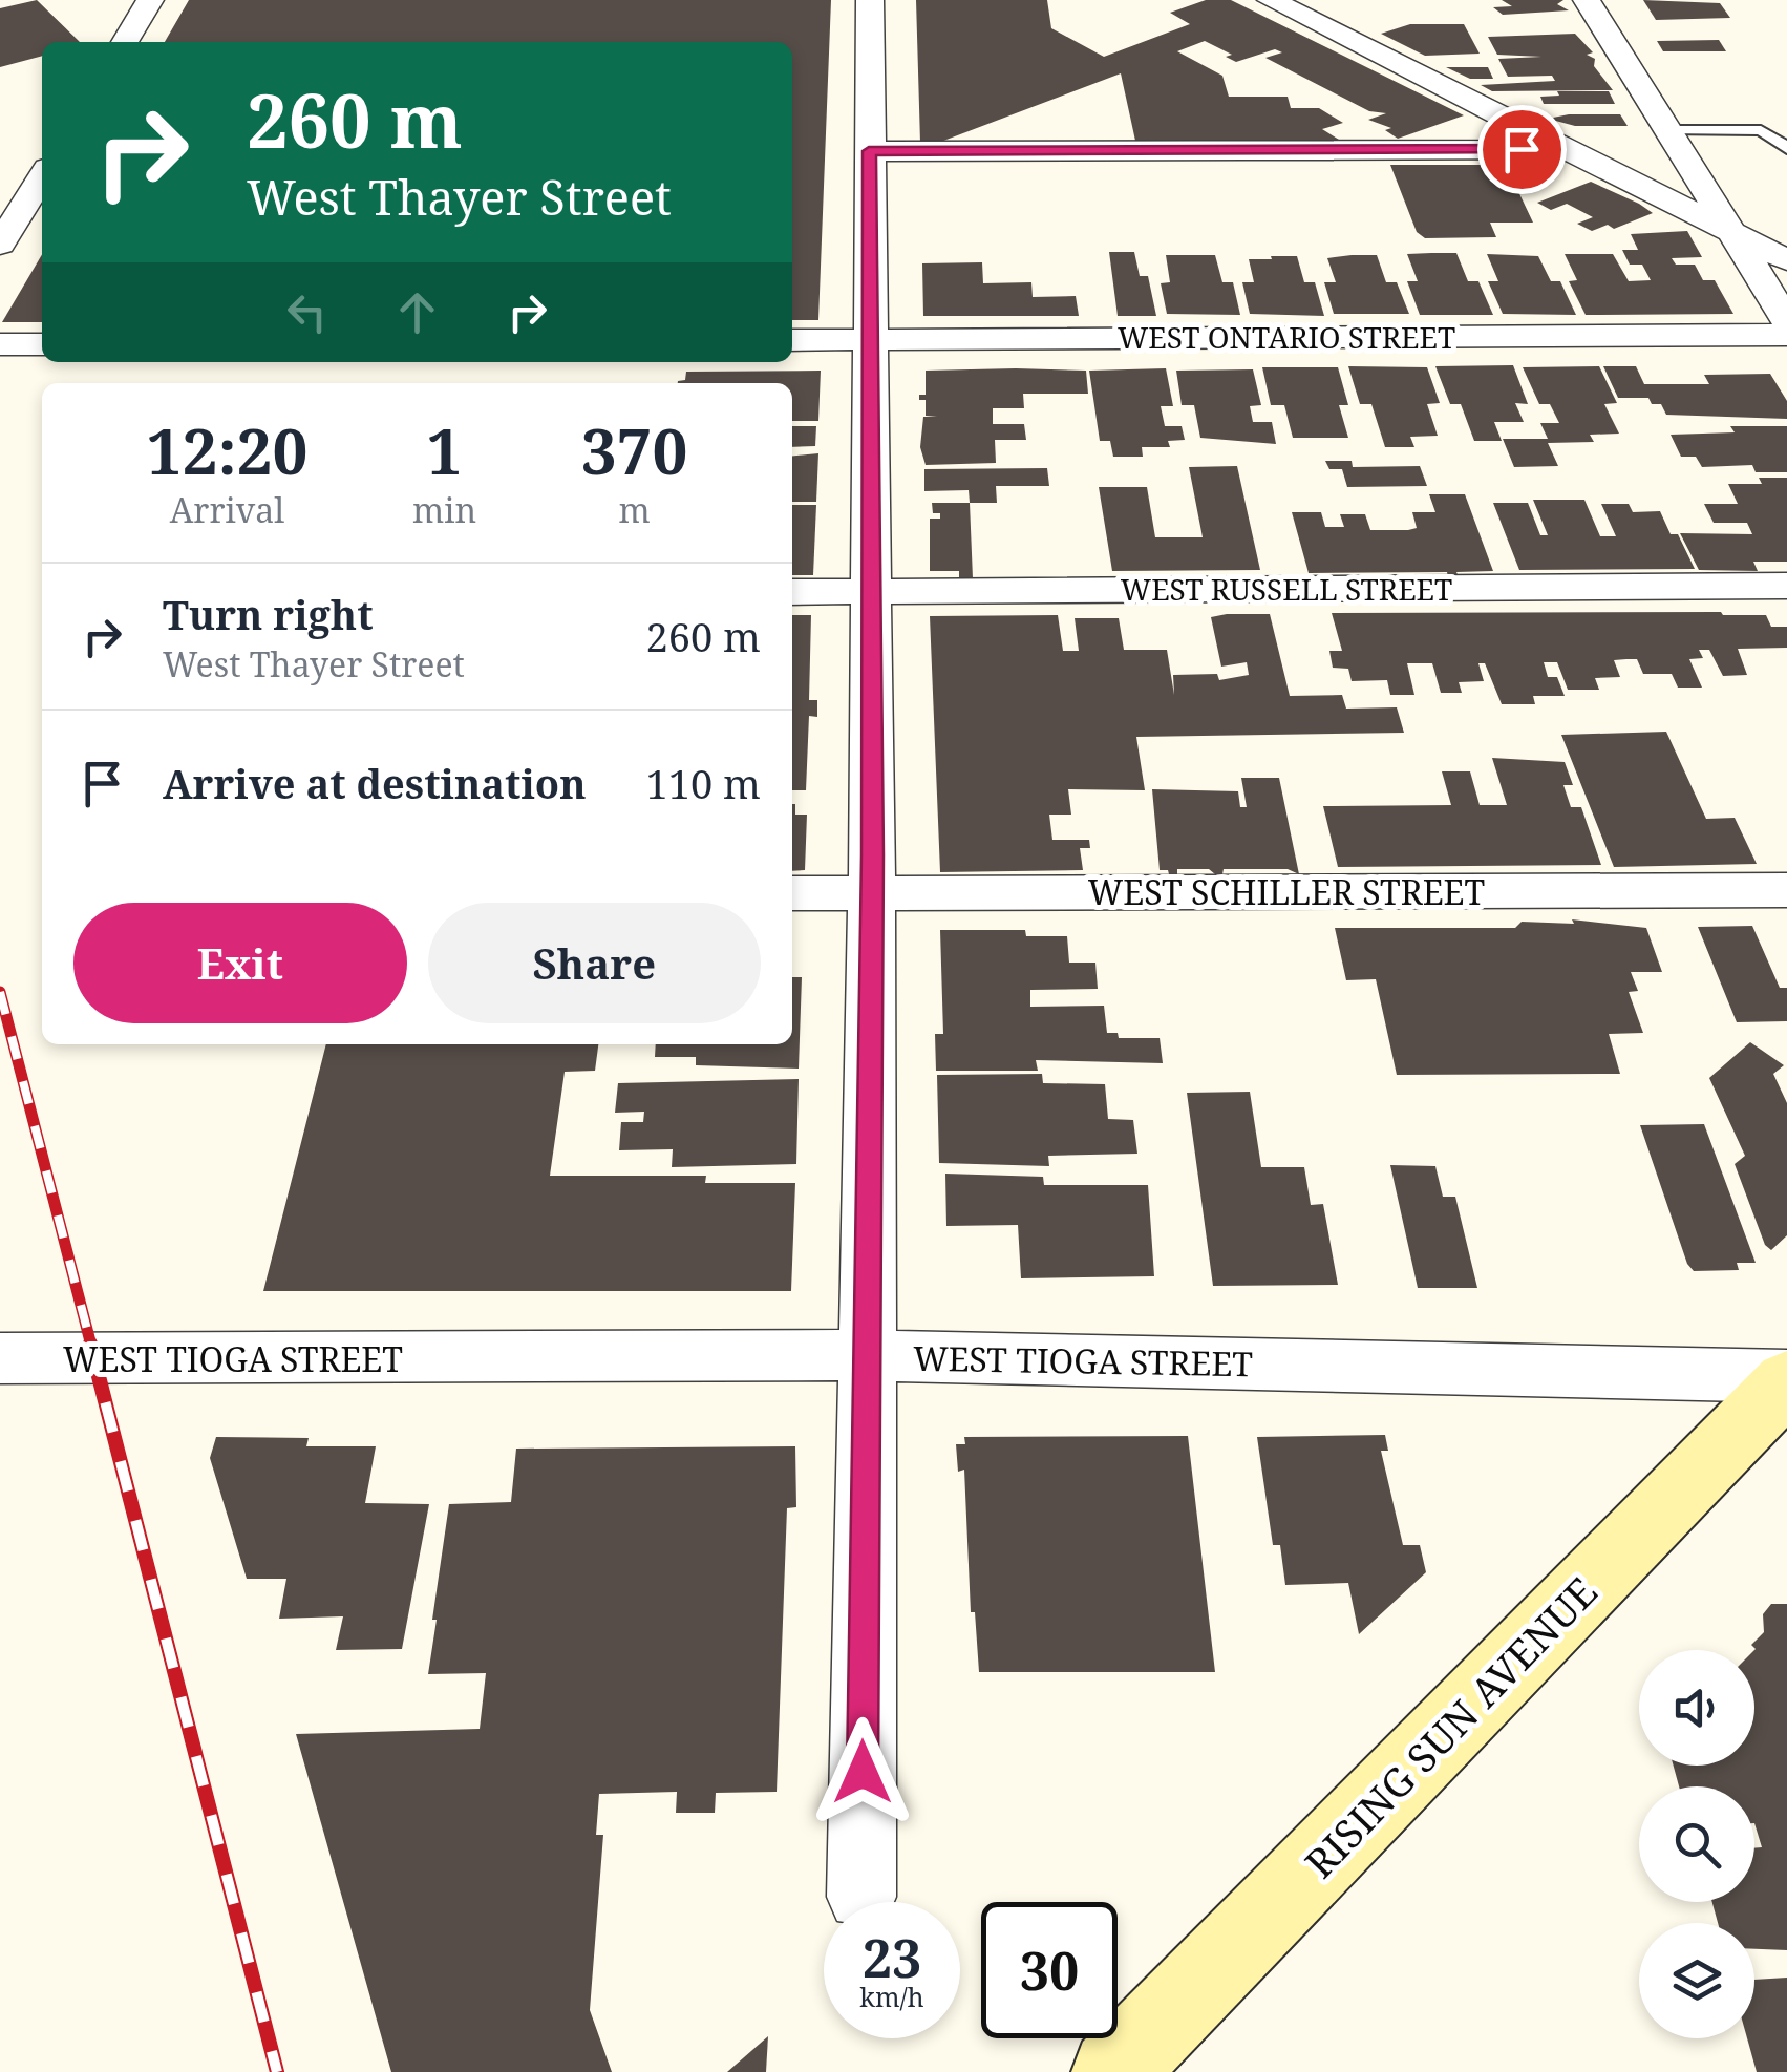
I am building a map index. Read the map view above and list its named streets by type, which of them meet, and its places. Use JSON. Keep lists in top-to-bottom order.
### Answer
{
  "streets": {
    "street": [
      "WEST ONTARIO STREET",
      "WEST RUSSELL STREET",
      "WEST SCHILLER STREET",
      "WEST TIOGA STREET",
      "RISING SUN AVENUE"
    ]
  },
  "crossings": [
    ["WEST TIOGA STREET", "RISING SUN AVENUE"]
  ],
  "page": {
    "turn": ["260 m", "West Thayer Street"],
    "eta": [
      "12:20",
      "Arrival",
      "1",
      "min",
      "370",
      "m"
    ],
    "list": [
      {
        "name": "Turn right",
        "note": "West Thayer Street",
        "value": "260 m"
      },
      {
        "name": "Arrive at destination",
        "value": "110 m"
      }
    ],
    "buttons": ["Exit", "Share"],
    "speed": "23 km/h",
    "limit": "30"
  }
}
